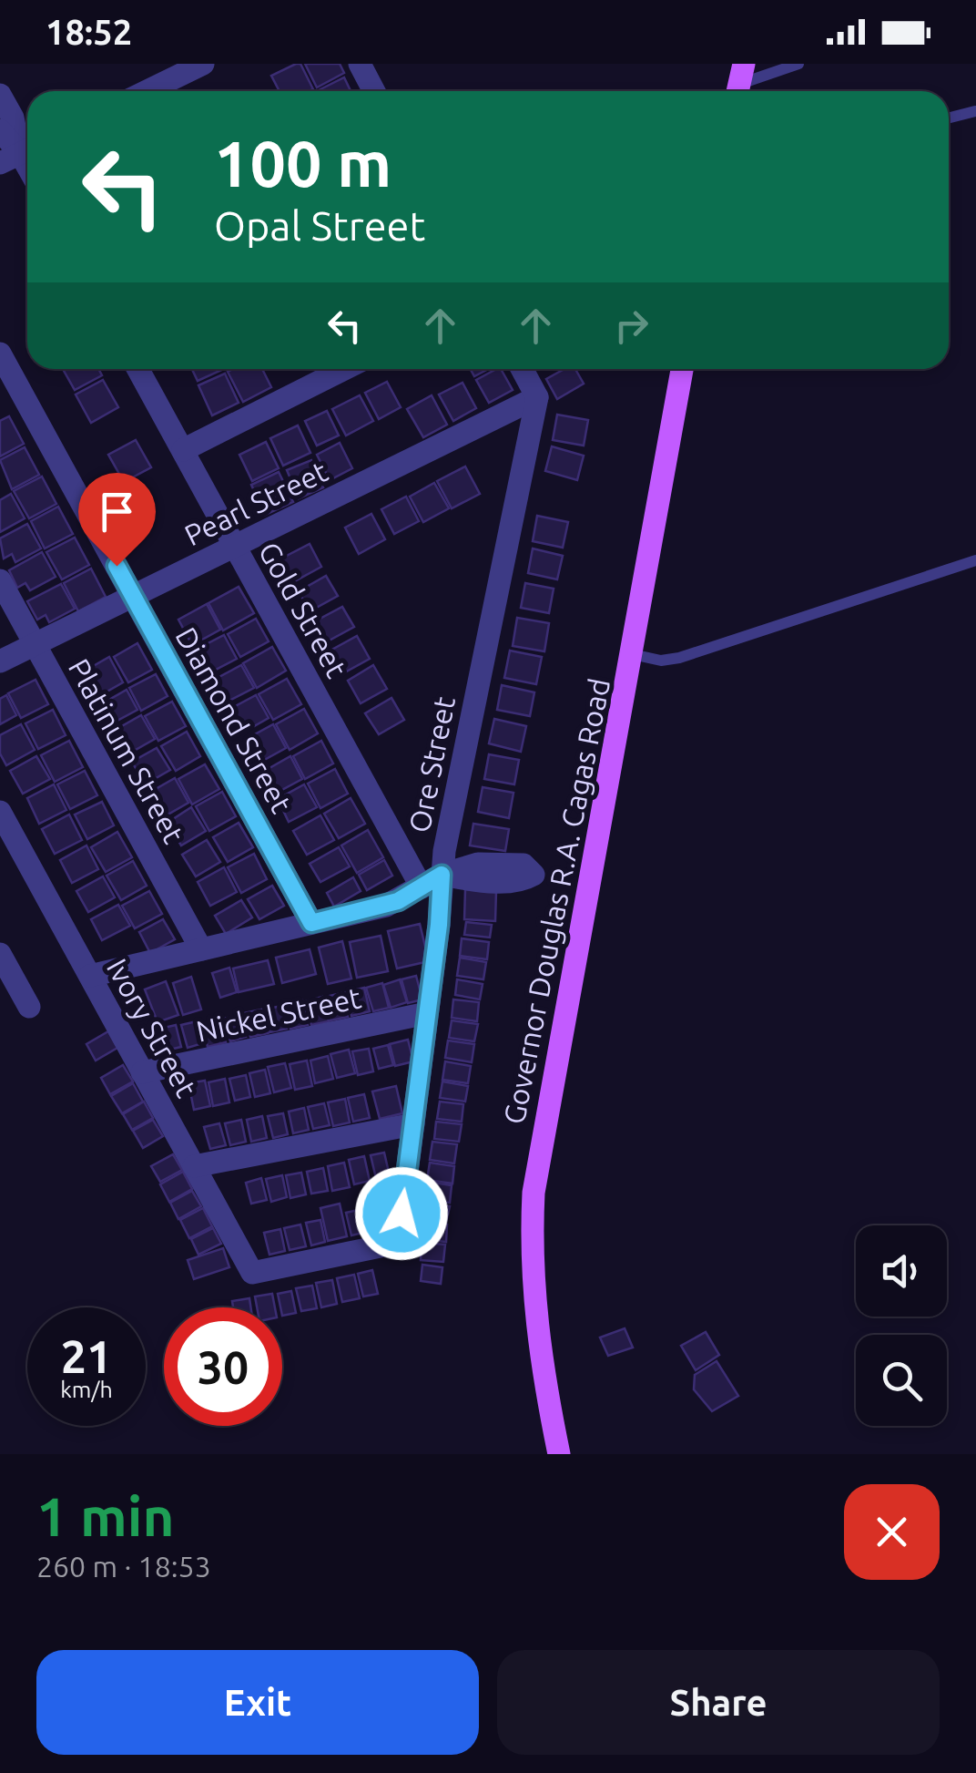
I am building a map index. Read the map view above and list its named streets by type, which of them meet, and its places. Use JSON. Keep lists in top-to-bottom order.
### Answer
{
  "streets": {
    "main road": ["Governor Douglas R.A. Cagas Road"],
    "street": [
      "Pearl Street",
      "Gold Street",
      "Diamond Street",
      "Platinum Street",
      "Ore Street",
      "Nickel Street",
      "Ivory Street"
    ]
  },
  "crossings": [
    ["Pearl Street", "Gold Street"],
    ["Pearl Street", "Diamond Street"],
    ["Pearl Street", "Platinum Street"],
    ["Pearl Street", "Ore Street"],
    ["Gold Street", "Ore Street"],
    ["Ore Street", "Nickel Street"],
    ["Ore Street", "Ivory Street"],
    ["Nickel Street", "Ivory Street"]
  ],
  "page": {
    "status": "18:52",
    "turn": ["100 m", "Opal Street"],
    "speed": "21 km/h",
    "limit": "30",
    "heading": ["1 min", "260 m · 18:53"],
    "buttons": ["Exit", "Share"]
  }
}
